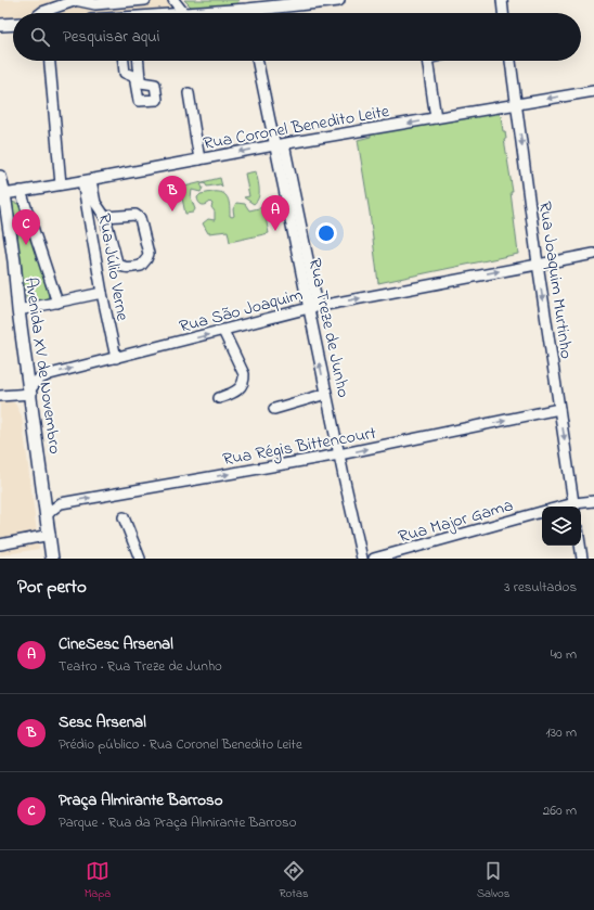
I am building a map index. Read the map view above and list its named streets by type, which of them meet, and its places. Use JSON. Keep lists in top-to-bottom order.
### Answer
{
  "streets": {
    "main road": ["Avenida XV de Novembro"],
    "street": [
      "Rua Coronel Benedito Leite",
      "Rua Júlio Verne",
      "Rua Joaquim Murtinho",
      "Rua São Joaquim",
      "Rua Treze de Junho",
      "Rua Régis Bittencourt",
      "Rua Major Gama"
    ]
  },
  "crossings": [
    ["Rua Coronel Benedito Leite", "Rua Júlio Verne"],
    ["Rua Coronel Benedito Leite", "Rua Joaquim Murtinho"],
    ["Rua Coronel Benedito Leite", "Rua Treze de Junho"],
    ["Rua Coronel Benedito Leite", "Avenida XV de Novembro"],
    ["Rua Júlio Verne", "Rua São Joaquim"],
    ["Rua Joaquim Murtinho", "Rua São Joaquim"],
    ["Rua Joaquim Murtinho", "Rua Régis Bittencourt"],
    ["Rua São Joaquim", "Rua Treze de Junho"],
    ["Rua São Joaquim", "Avenida XV de Novembro"],
    ["Rua Treze de Junho", "Rua Régis Bittencourt"],
    ["Avenida XV de Novembro", "Rua Régis Bittencourt"]
  ],
  "one_way": [
    "Rua Coronel Benedito Leite",
    "Rua Joaquim Murtinho",
    "Rua São Joaquim",
    "Rua Régis Bittencourt"
  ],
  "page": {
    "search": "Pesquisar aqui",
    "pins": ["B", "A", "C"],
    "heading": ["Por perto", "3 resultados"],
    "list": [
      {
        "mark": "A",
        "name": "CineSesc Arsenal",
        "note": "Teatro · Rua Treze de Junho",
        "value": "40 m"
      },
      {
        "mark": "B",
        "name": "Sesc Arsenal",
        "note": "Prédio público · Rua Coronel Benedito Leite",
        "value": "130 m"
      },
      {
        "mark": "C",
        "name": "Praça Almirante Barroso",
        "note": "Parque · Rua da Praça Almirante Barroso",
        "value": "260 m"
      }
    ],
    "nav": ["Mapa", "Rotas", "Salvos"]
  }
}
